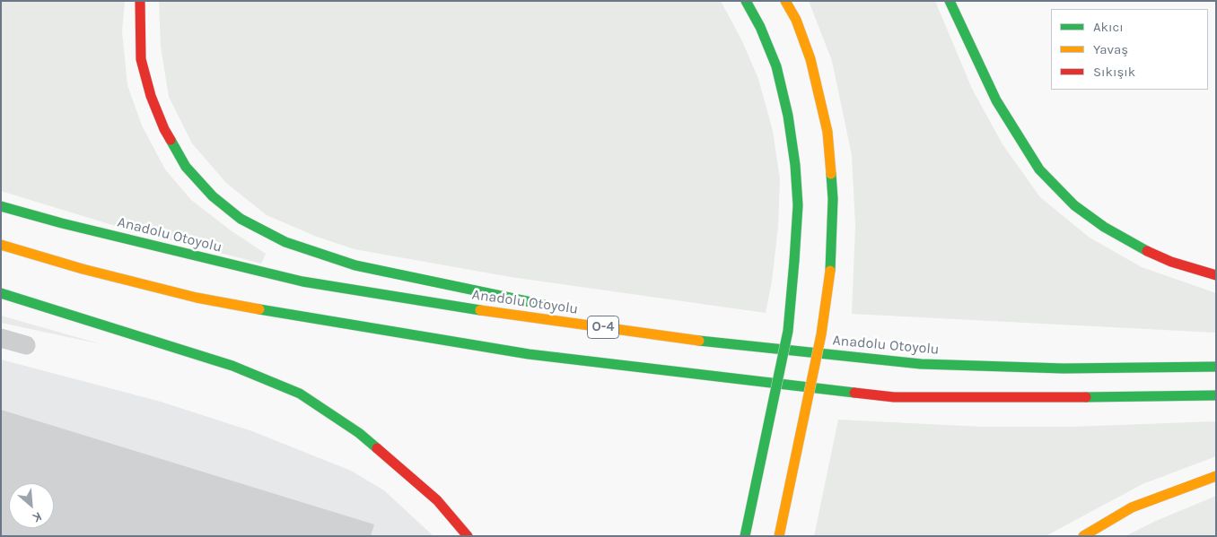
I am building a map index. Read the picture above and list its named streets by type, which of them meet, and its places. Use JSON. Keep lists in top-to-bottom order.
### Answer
{
  "streets": {
    "main road": ["Anadolu Otoyolu", "O-4"]
  },
  "legend": ["Akıcı", "Yavaş", "Sıkışık"],
  "north": "bottom right"
}
